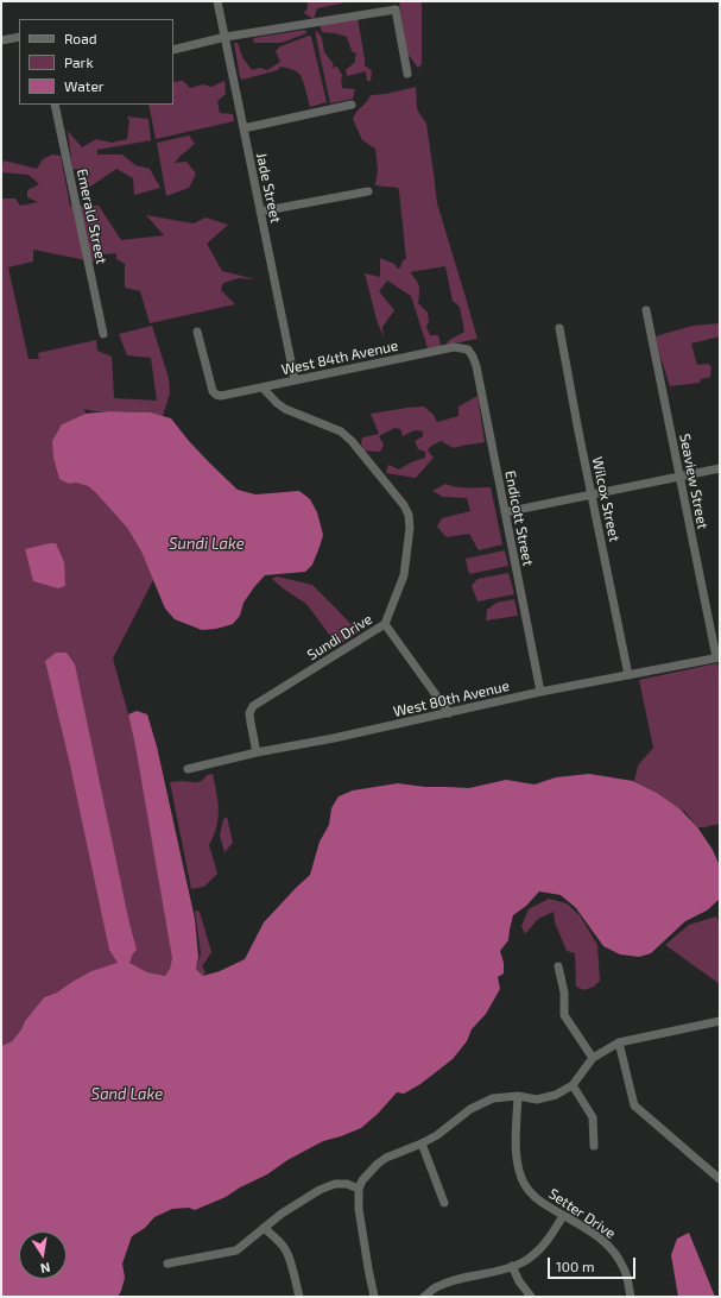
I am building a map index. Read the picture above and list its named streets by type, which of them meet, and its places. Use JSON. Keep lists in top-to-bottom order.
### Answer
{
  "streets": {
    "street": [
      "Jade Street",
      "Emerald Street",
      "West 84th Avenue",
      "Seaview Street",
      "Wilcox Street",
      "Endicott Street",
      "Sundi Drive",
      "West 80th Avenue",
      "Setter Drive"
    ]
  },
  "crossings": [
    ["Jade Street", "West 84th Avenue"],
    ["West 84th Avenue", "Endicott Street"],
    ["West 84th Avenue", "Sundi Drive"],
    ["Seaview Street", "West 80th Avenue"],
    ["Wilcox Street", "West 80th Avenue"],
    ["Endicott Street", "West 80th Avenue"],
    ["Sundi Drive", "West 80th Avenue"]
  ],
  "water": ["Sundi Lake", "Sand Lake"],
  "legend": ["Road", "Park", "Water"],
  "scale_bar": "100 m",
  "north": "bottom"
}
